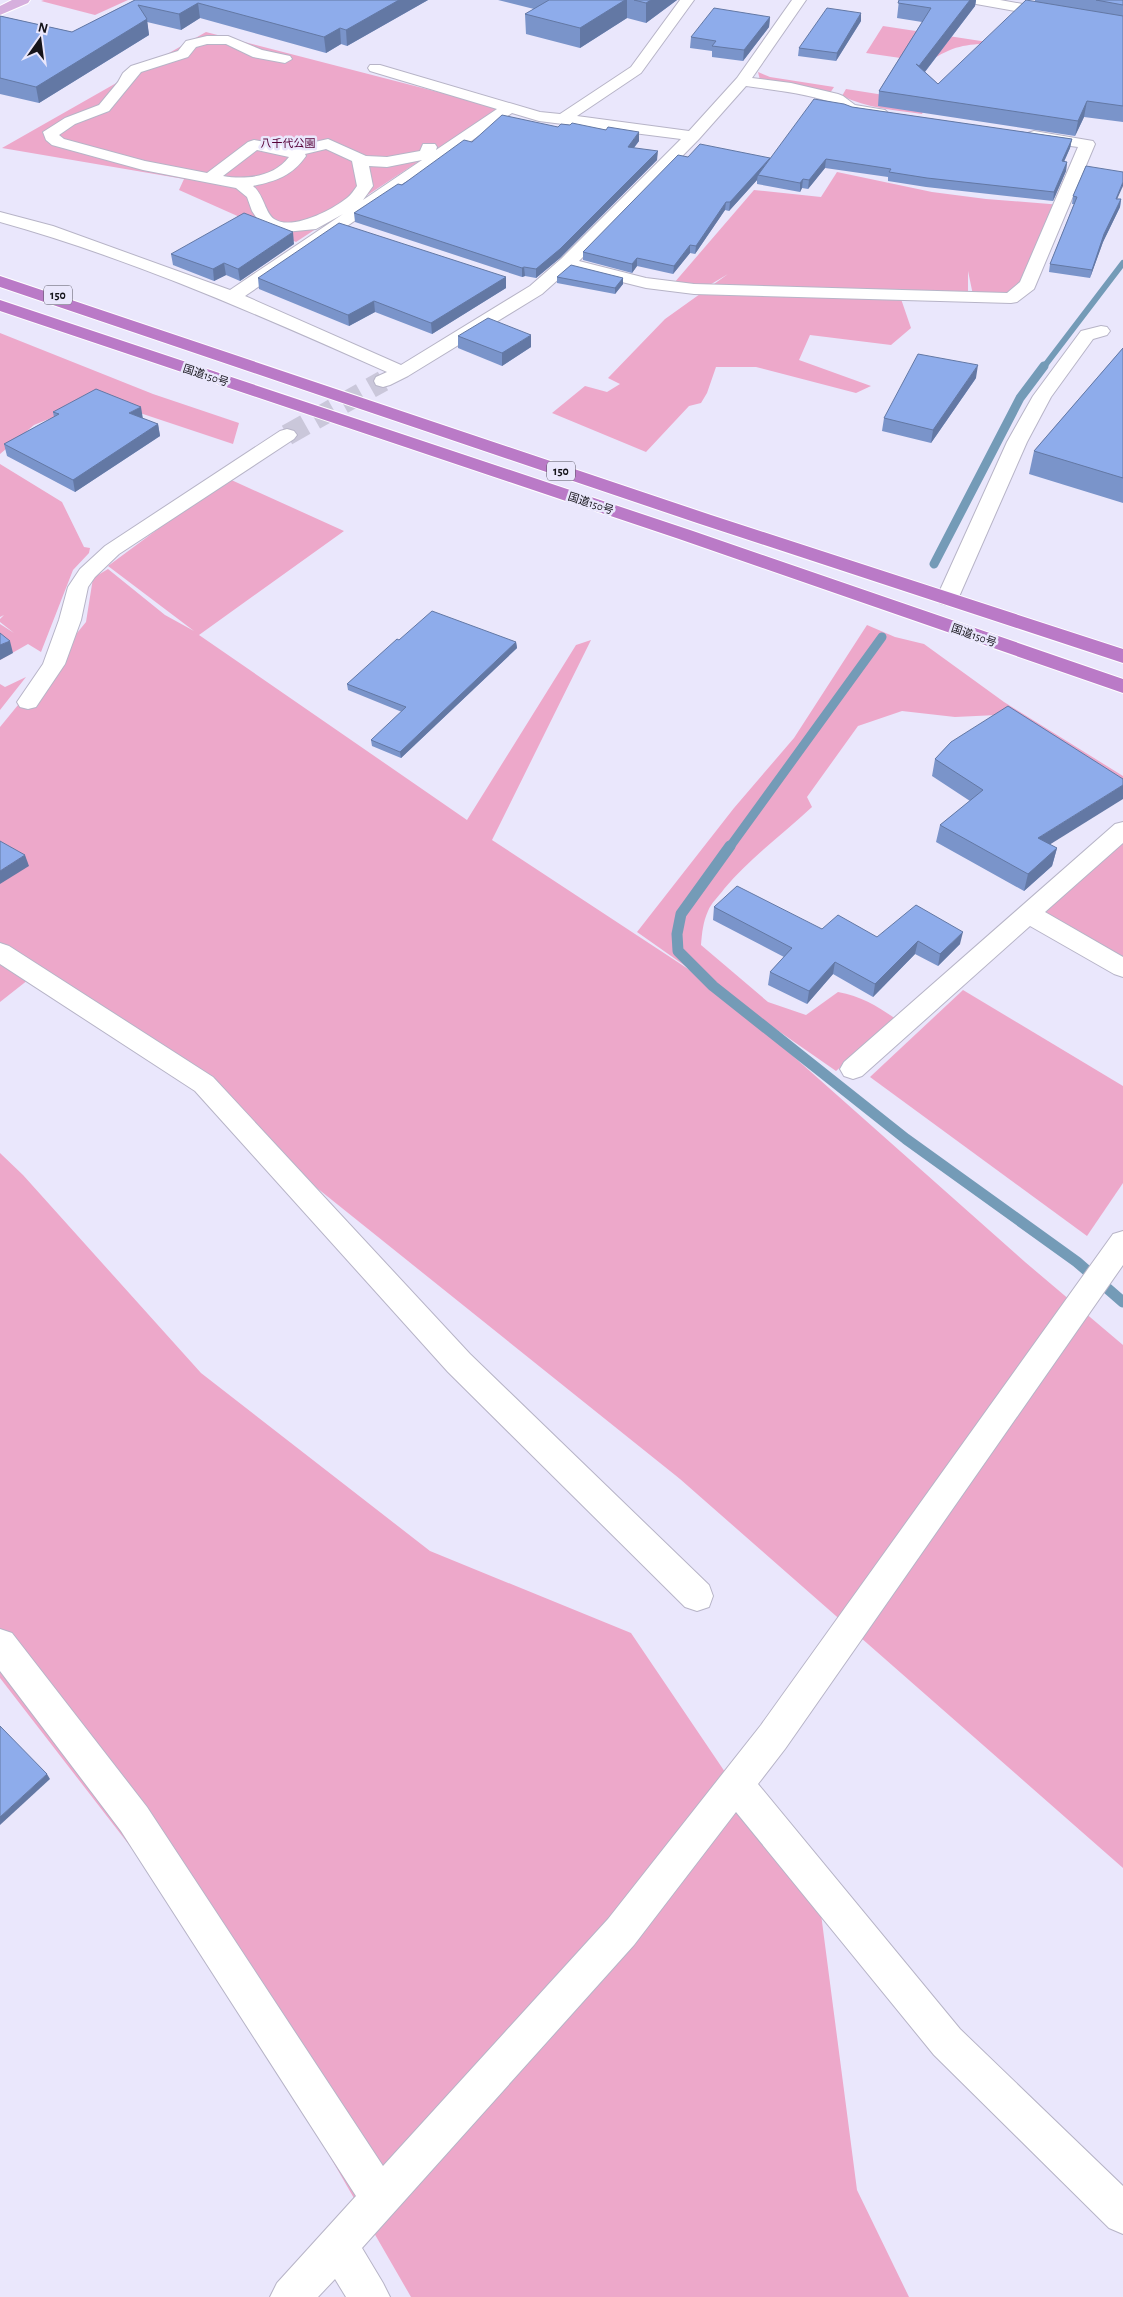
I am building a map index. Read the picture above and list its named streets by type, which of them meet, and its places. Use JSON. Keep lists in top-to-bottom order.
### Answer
{
  "streets": {
    "highway": ["150", "国道150号"]
  },
  "crossings": [
    ["150", "国道150号"]
  ],
  "parks": ["八千代公園"],
  "north": "top"
}
